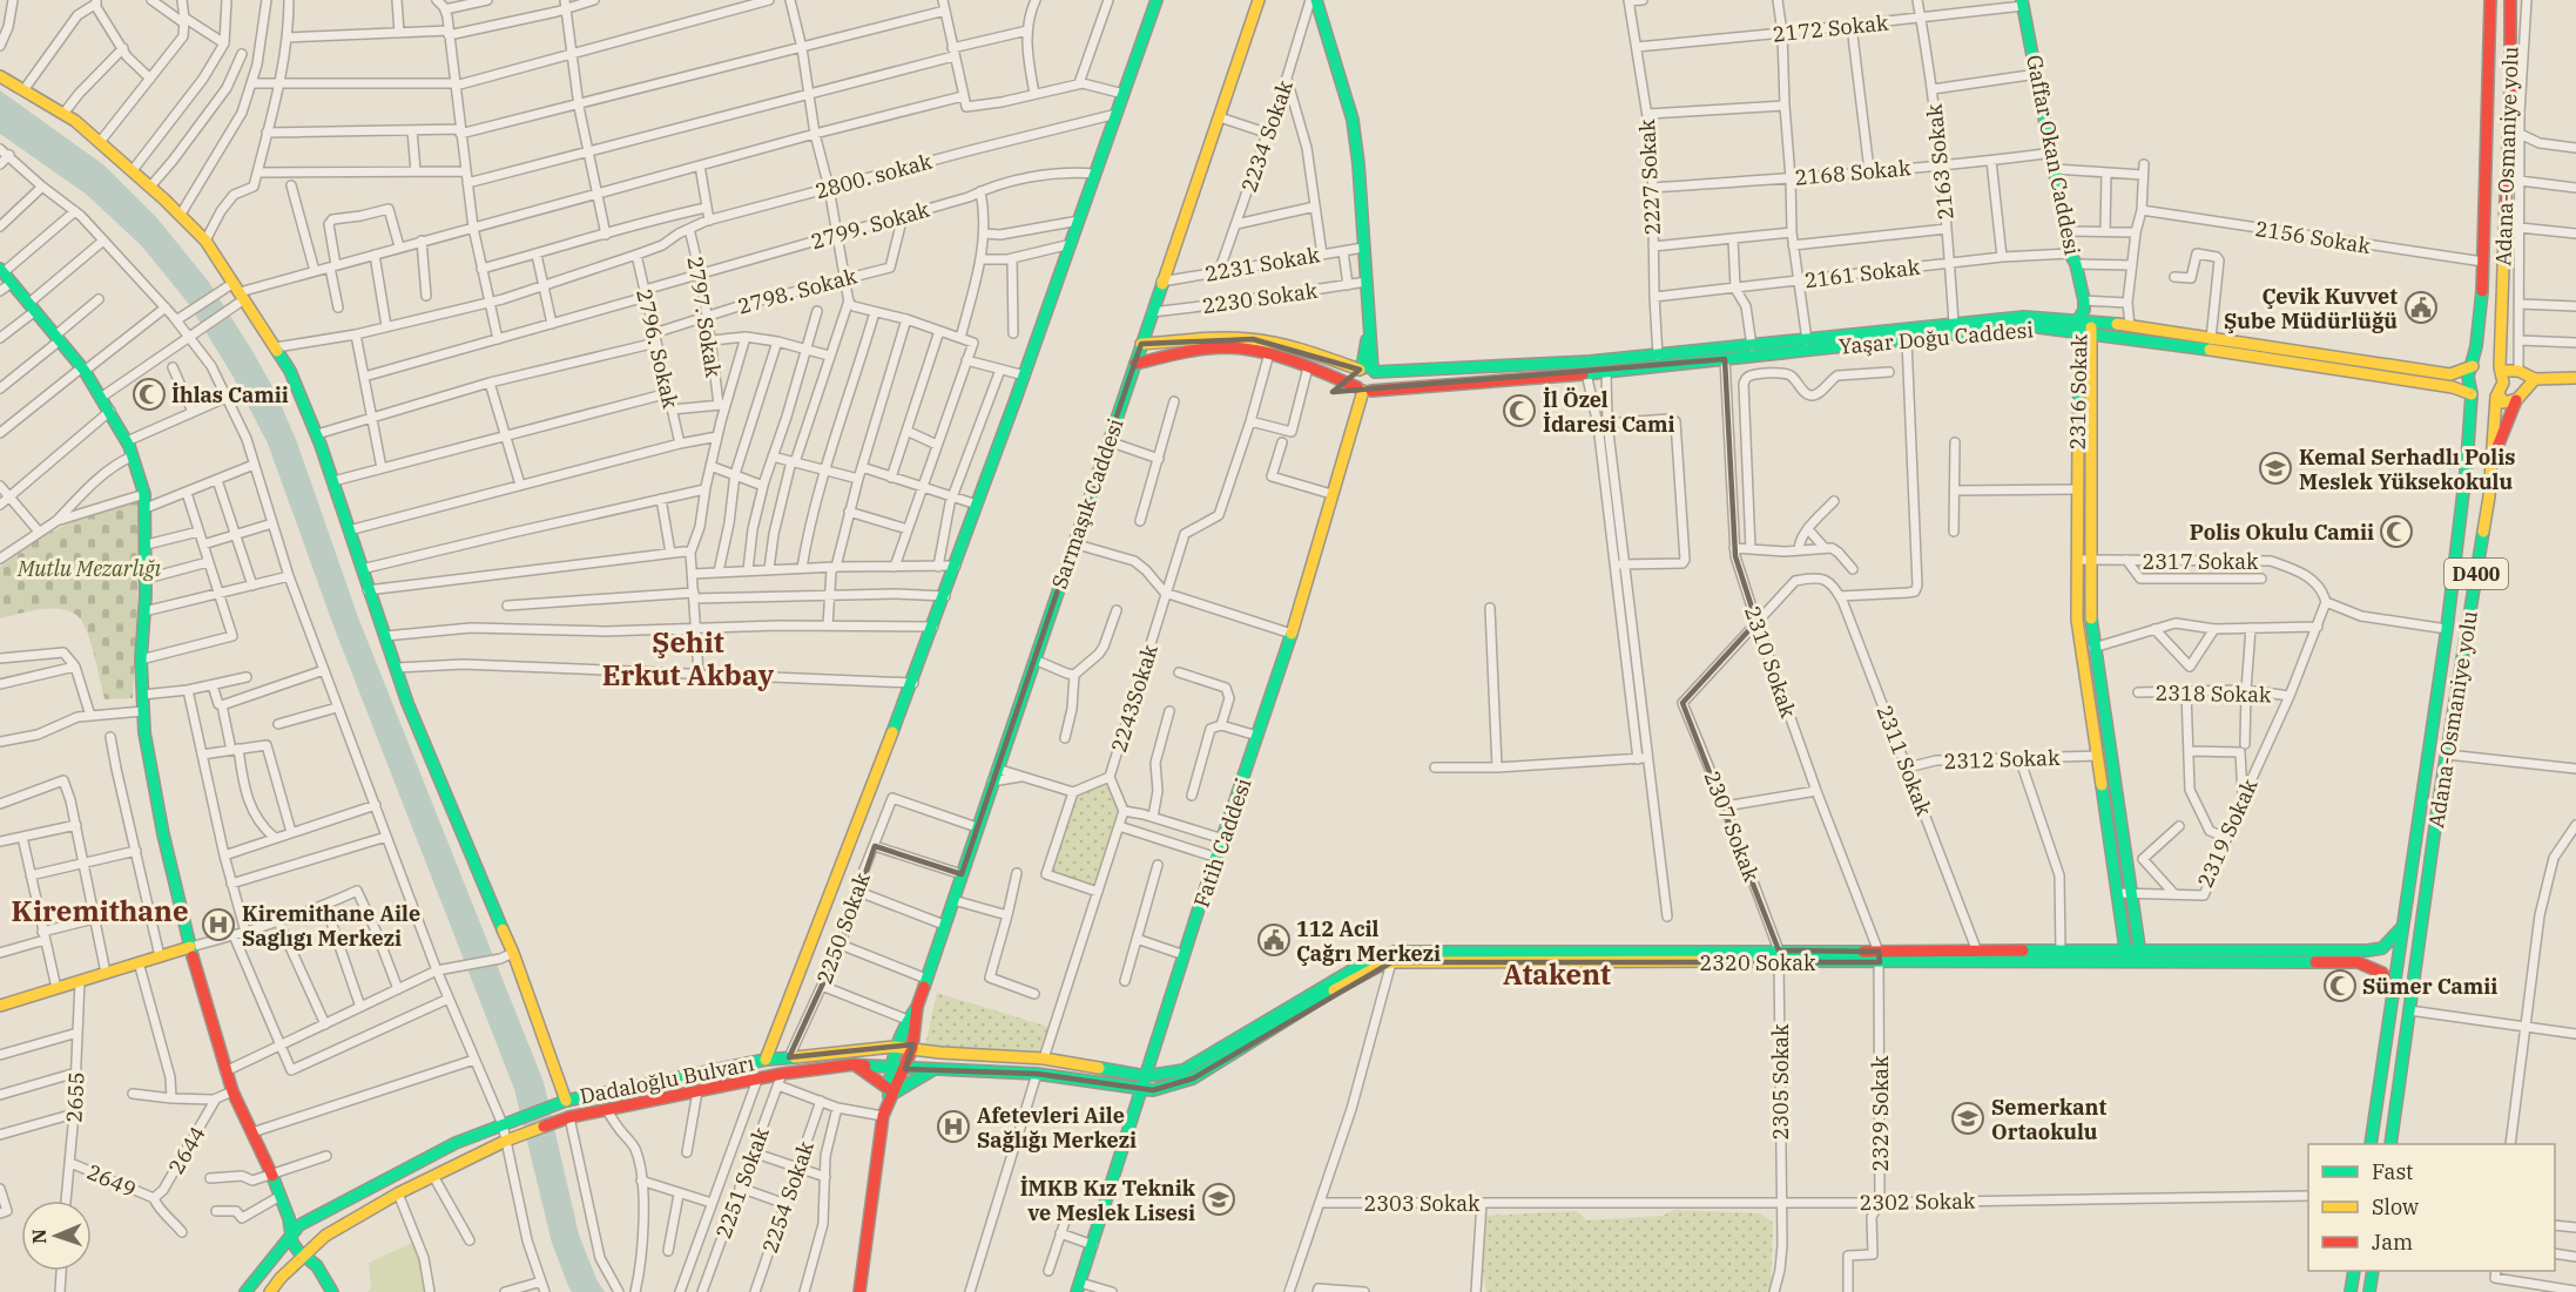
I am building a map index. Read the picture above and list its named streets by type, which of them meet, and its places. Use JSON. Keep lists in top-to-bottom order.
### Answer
{
  "streets": {
    "main road": [
      "Gaffar Okan Caddesi",
      "Adana-Osmaniye yolu",
      "Yaşar Doğu Caddesi",
      "2316 Sokak",
      "Sarmaşık Caddesi",
      "D400",
      "Fatih Caddesi",
      "2320 Sokak",
      "Dadaloğlu Bulvarı"
    ],
    "street": [
      "2172 Sokak",
      "2234 Sokak",
      "2163 Sokak",
      "2168 Sokak",
      "2800. sokak",
      "2227 Sokak",
      "2799. Sokak",
      "2156 Sokak",
      "2231 Sokak",
      "2161 Sokak",
      "2798. Sokak",
      "2230 Sokak",
      "2797. Sokak",
      "2796. Sokak",
      "2317 Sokak",
      "2310 Sokak",
      "2318 Sokak",
      "2243Sokak",
      "2312 Sokak",
      "2311 Sokak",
      "2307 Sokak",
      "2319 Sokak",
      "2250 Sokak",
      "2305 Sokak",
      "2655",
      "2329 Sokak",
      "2644",
      "2649",
      "2251 Sokak",
      "2254 Sokak",
      "2302 Sokak",
      "2303 Sokak"
    ]
  },
  "crossings": [
    ["2172 Sokak", "Gaffar Okan Caddesi"],
    ["2172 Sokak", "2163 Sokak"],
    ["2172 Sokak", "2227 Sokak"],
    ["2234 Sokak", "2231 Sokak"],
    ["Gaffar Okan Caddesi", "2168 Sokak"],
    ["Gaffar Okan Caddesi", "2161 Sokak"],
    ["Gaffar Okan Caddesi", "2316 Sokak"],
    ["Adana-Osmaniye yolu", "2156 Sokak"],
    ["Adana-Osmaniye yolu", "Yaşar Doğu Caddesi"],
    ["Adana-Osmaniye yolu", "2320 Sokak"],
    ["2163 Sokak", "2168 Sokak"],
    ["2163 Sokak", "2161 Sokak"],
    ["2163 Sokak", "Yaşar Doğu Caddesi"],
    ["2168 Sokak", "2227 Sokak"],
    ["2800. sokak", "2797. Sokak"],
    ["2800. sokak", "2796. Sokak"],
    ["2227 Sokak", "2161 Sokak"],
    ["2227 Sokak", "Yaşar Doğu Caddesi"],
    ["2799. Sokak", "2798. Sokak"],
    ["2799. Sokak", "2797. Sokak"],
    ["2799. Sokak", "2796. Sokak"],
    ["2231 Sokak", "Sarmaşık Caddesi"],
    ["2798. Sokak", "2797. Sokak"],
    ["2798. Sokak", "2796. Sokak"],
    ["2230 Sokak", "Sarmaşık Caddesi"],
    ["Yaşar Doğu Caddesi", "2316 Sokak"],
    ["Yaşar Doğu Caddesi", "Sarmaşık Caddesi"],
    ["Yaşar Doğu Caddesi", "2310 Sokak"],
    ["Yaşar Doğu Caddesi", "2243Sokak"],
    ["Yaşar Doğu Caddesi", "Fatih Caddesi"],
    ["2316 Sokak", "2317 Sokak"],
    ["2316 Sokak", "2312 Sokak"],
    ["2316 Sokak", "2319 Sokak"],
    ["2316 Sokak", "2320 Sokak"],
    ["Sarmaşık Caddesi", "2250 Sokak"],
    ["2310 Sokak", "2311 Sokak"],
    ["2310 Sokak", "2307 Sokak"],
    ["2310 Sokak", "2320 Sokak"],
    ["2310 Sokak", "2329 Sokak"],
    ["2318 Sokak", "2319 Sokak"],
    ["2312 Sokak", "2311 Sokak"],
    ["2311 Sokak", "2307 Sokak"],
    ["2311 Sokak", "2320 Sokak"],
    ["2307 Sokak", "2320 Sokak"],
    ["2307 Sokak", "2305 Sokak"],
    ["Fatih Caddesi", "2320 Sokak"],
    ["Fatih Caddesi", "Dadaloğlu Bulvarı"],
    ["2250 Sokak", "Dadaloğlu Bulvarı"],
    ["2320 Sokak", "Dadaloğlu Bulvarı"],
    ["2320 Sokak", "2305 Sokak"],
    ["2320 Sokak", "2329 Sokak"],
    ["Dadaloğlu Bulvarı", "2251 Sokak"],
    ["2305 Sokak", "2302 Sokak"],
    ["2655", "2649"],
    ["2329 Sokak", "2302 Sokak"],
    ["2644", "2649"],
    ["2302 Sokak", "2303 Sokak"]
  ],
  "districts": ["Şehit Erkut Akbay", "Kiremithane", "Atakent"],
  "parks": ["Mutlu Mezarlığı"],
  "places": {
    "public building": ["Çevik Kuvvet Şube Müdürlüğü", "112 Acil Çağrı Merkezi"],
    "mosque": [
      "İhlas Camii",
      "İl Özel İdaresi Cami",
      "Polis Okulu Camii",
      "Sümer Camii"
    ],
    "school or university": ["Kemal Serhadlı Polis Meslek Yüksekokulu", "Semerkant Ortaokulu", "İMKB Kız Teknik ve Meslek Lisesi"],
    "hospital": ["Kiremithane Aile Saglıgı Merkezi", "Afetevleri Aile Sağlığı Merkezi"]
  },
  "legend": ["Fast", "Slow", "Jam"],
  "north": "left"
}
